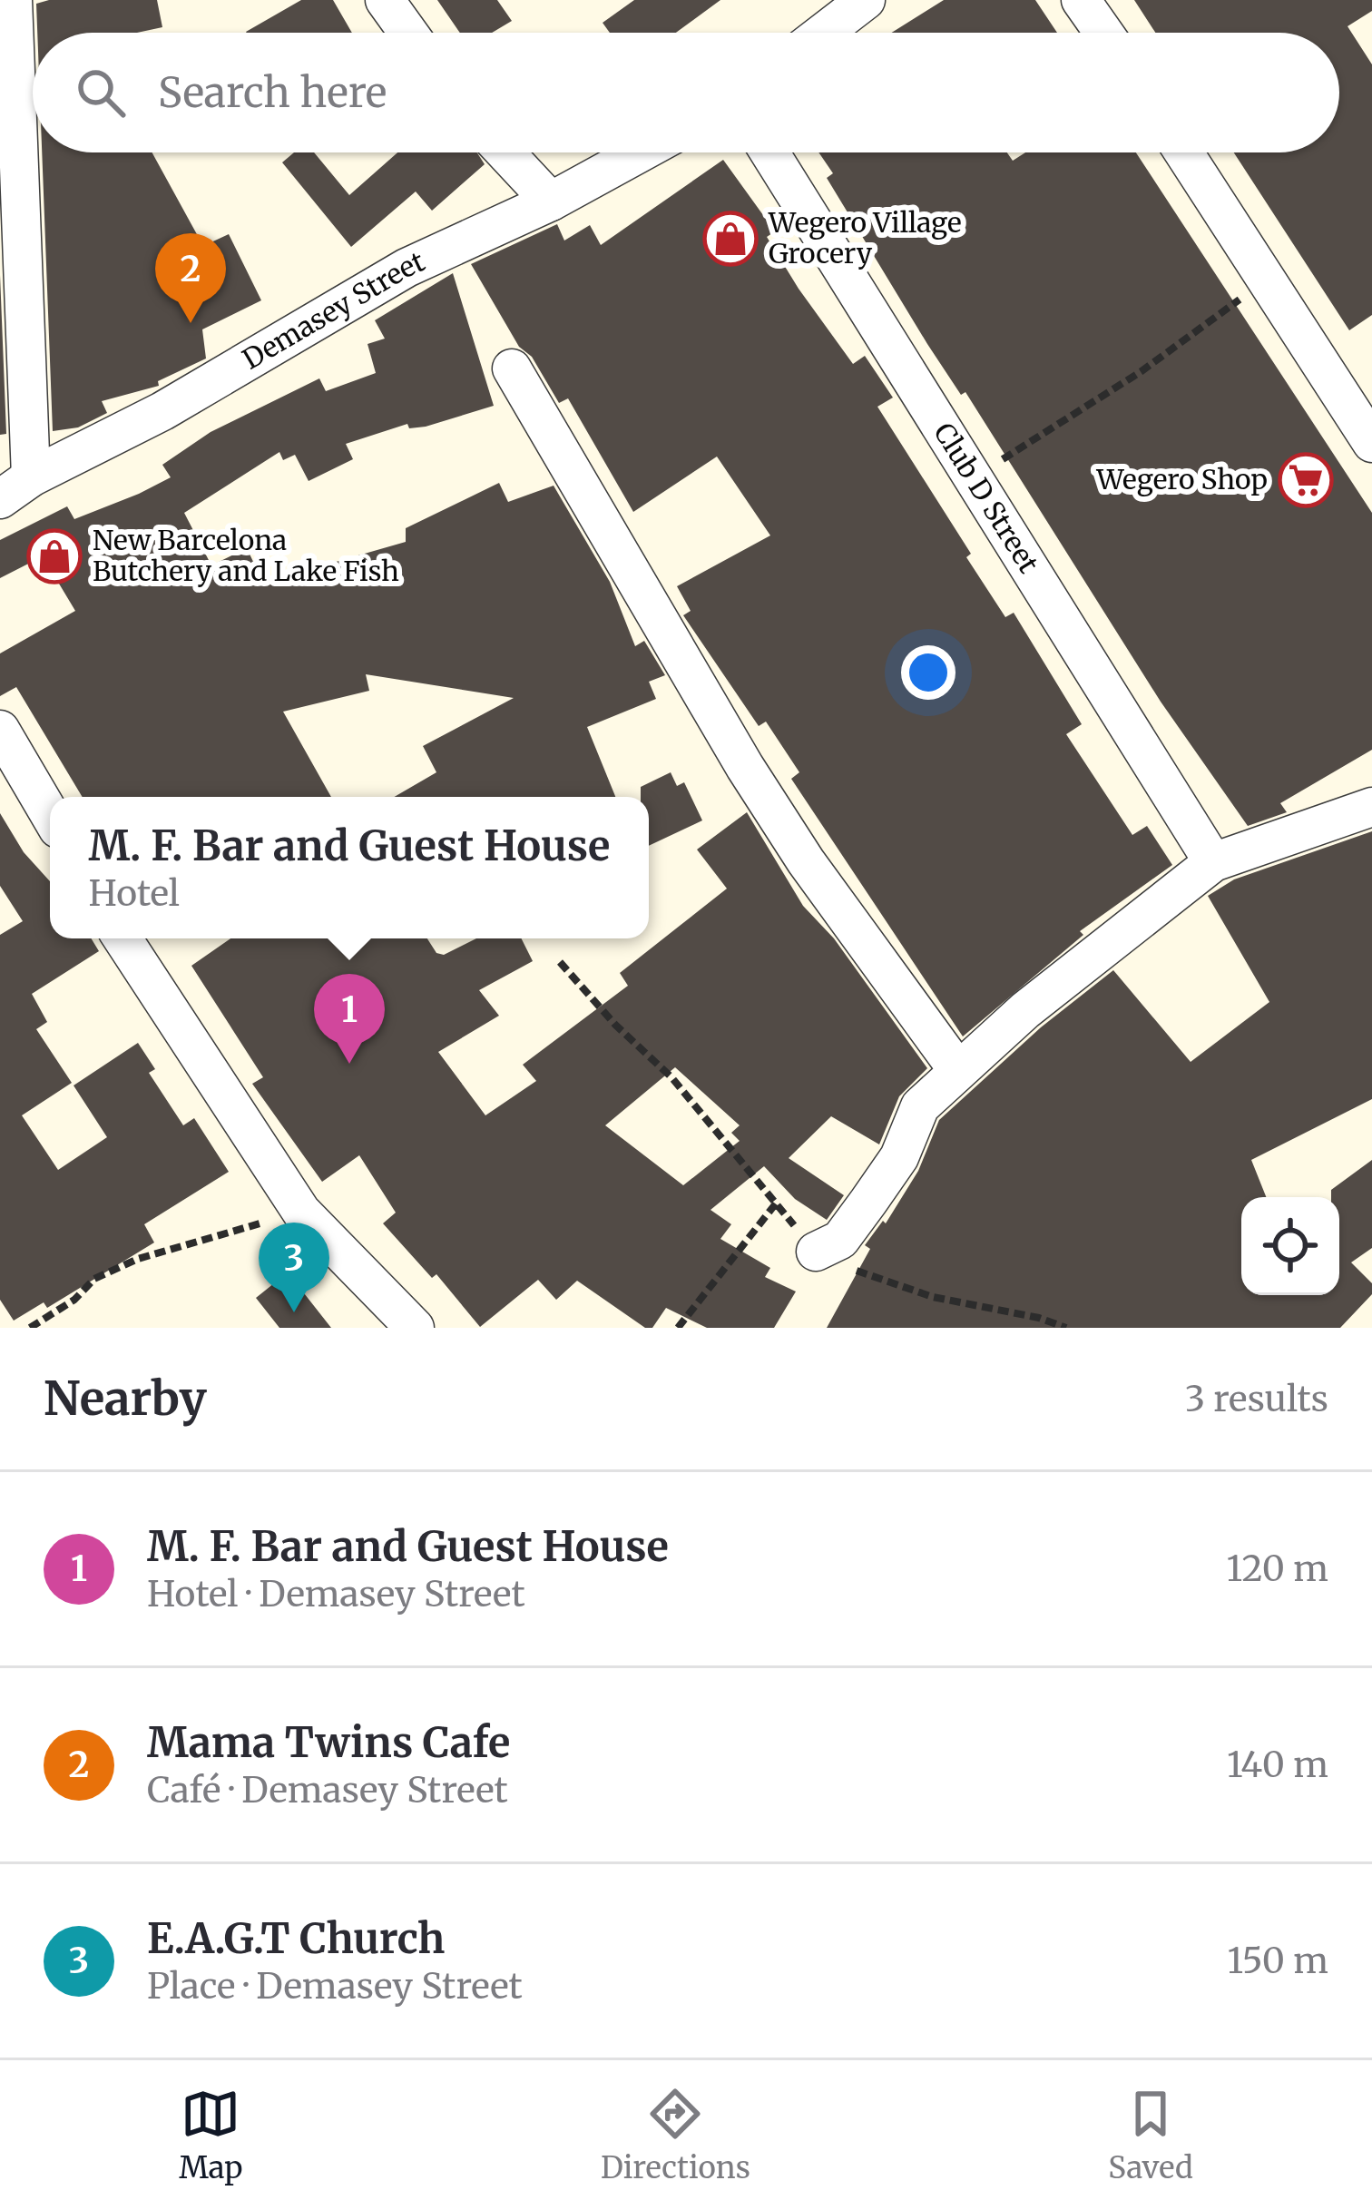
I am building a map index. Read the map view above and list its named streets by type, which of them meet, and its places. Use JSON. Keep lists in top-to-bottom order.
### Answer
{
  "streets": {
    "street": ["Demasey Street", "Club D Street"]
  },
  "places": {
    "shop": ["Wegero Village Grocery", "New Barcelona Butchery and Lake Fish"],
    "supermarket": ["Wegero Shop"]
  },
  "page": {
    "search": "Search here",
    "pins": ["2", "1", "3"],
    "popup": ["M. F. Bar and Guest House", "Hotel"],
    "heading": ["Nearby", "3 results"],
    "list": [
      {
        "mark": "1",
        "name": "M. F. Bar and Guest House",
        "note": "Hotel · Demasey Street",
        "value": "120 m"
      },
      {
        "mark": "2",
        "name": "Mama Twins Cafe",
        "note": "Café · Demasey Street",
        "value": "140 m"
      },
      {
        "mark": "3",
        "name": "E.A.G.T Church",
        "note": "Place · Demasey Street",
        "value": "150 m"
      }
    ],
    "nav": ["Map", "Directions", "Saved"]
  }
}
